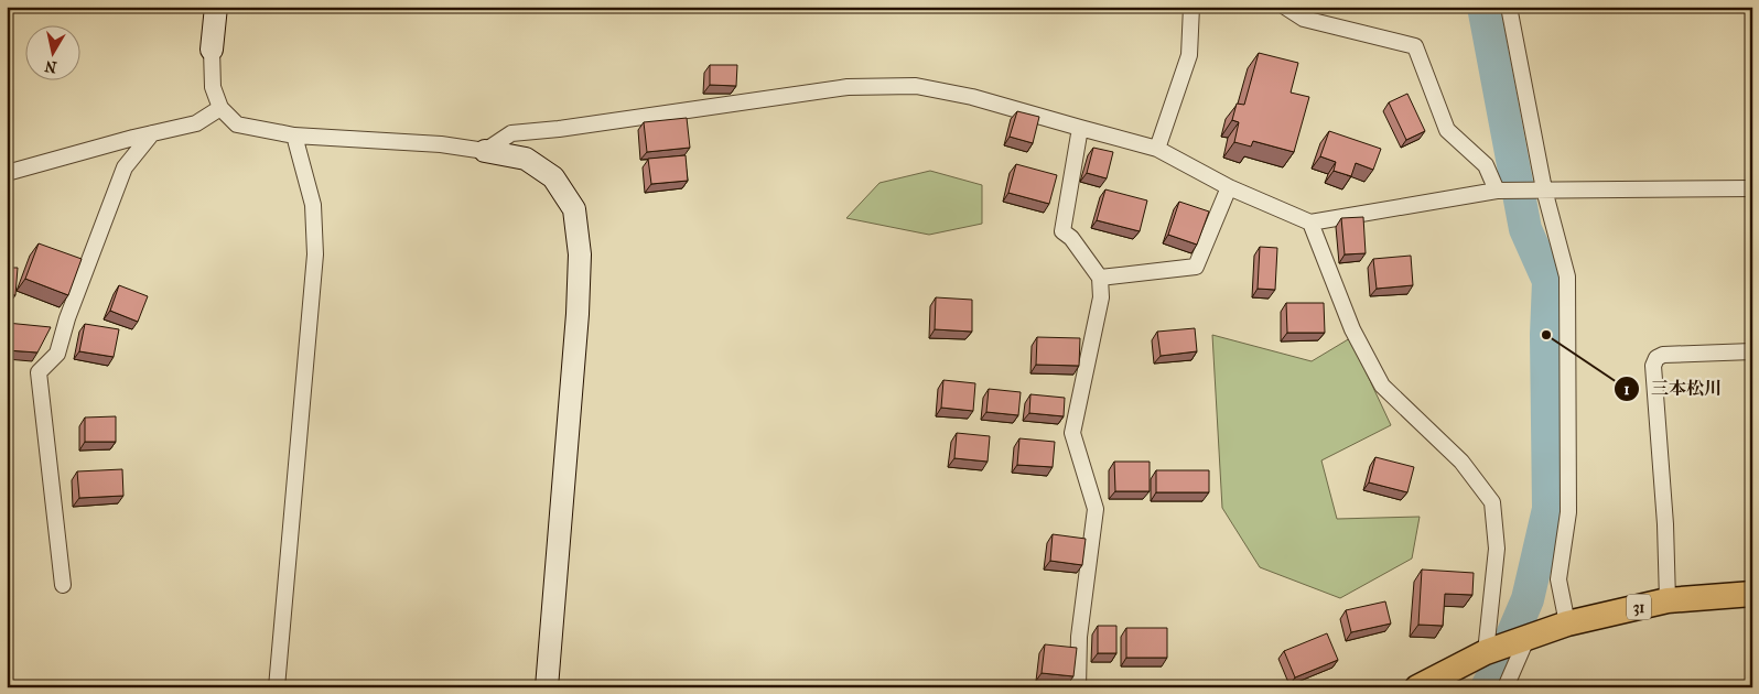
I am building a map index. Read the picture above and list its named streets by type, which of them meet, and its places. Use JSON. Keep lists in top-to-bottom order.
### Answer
{
  "streets": {
    "main road": ["31"]
  },
  "places": ["三本松川"],
  "north": "bottom"
}
